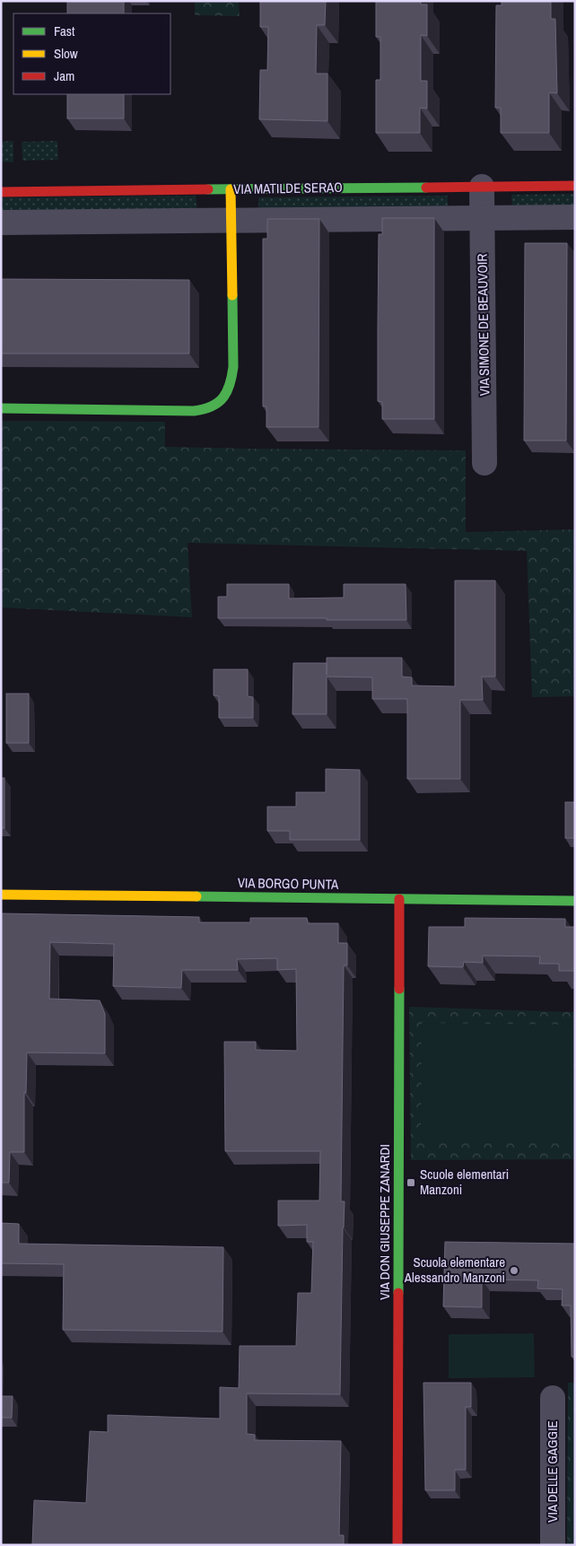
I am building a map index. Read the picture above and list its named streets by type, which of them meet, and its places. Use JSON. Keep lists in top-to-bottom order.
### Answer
{
  "streets": {
    "street": [
      "VIA MATILDE SERAO",
      "VIA SIMONE DE BEAUVOIR",
      "VIA BORGO PUNTA",
      "VIA DON GIUSEPPE ZANARDI",
      "VIA DELLE GAGGIE"
    ]
  },
  "crossings": [
    ["VIA MATILDE SERAO", "VIA SIMONE DE BEAUVOIR"],
    ["VIA BORGO PUNTA", "VIA DON GIUSEPPE ZANARDI"]
  ],
  "places": {
    "transit": ["Scuole elementari Manzoni"],
    "other": ["Scuola elementare Alessandro Manzoni"]
  },
  "legend": ["Fast", "Slow", "Jam"]
}
